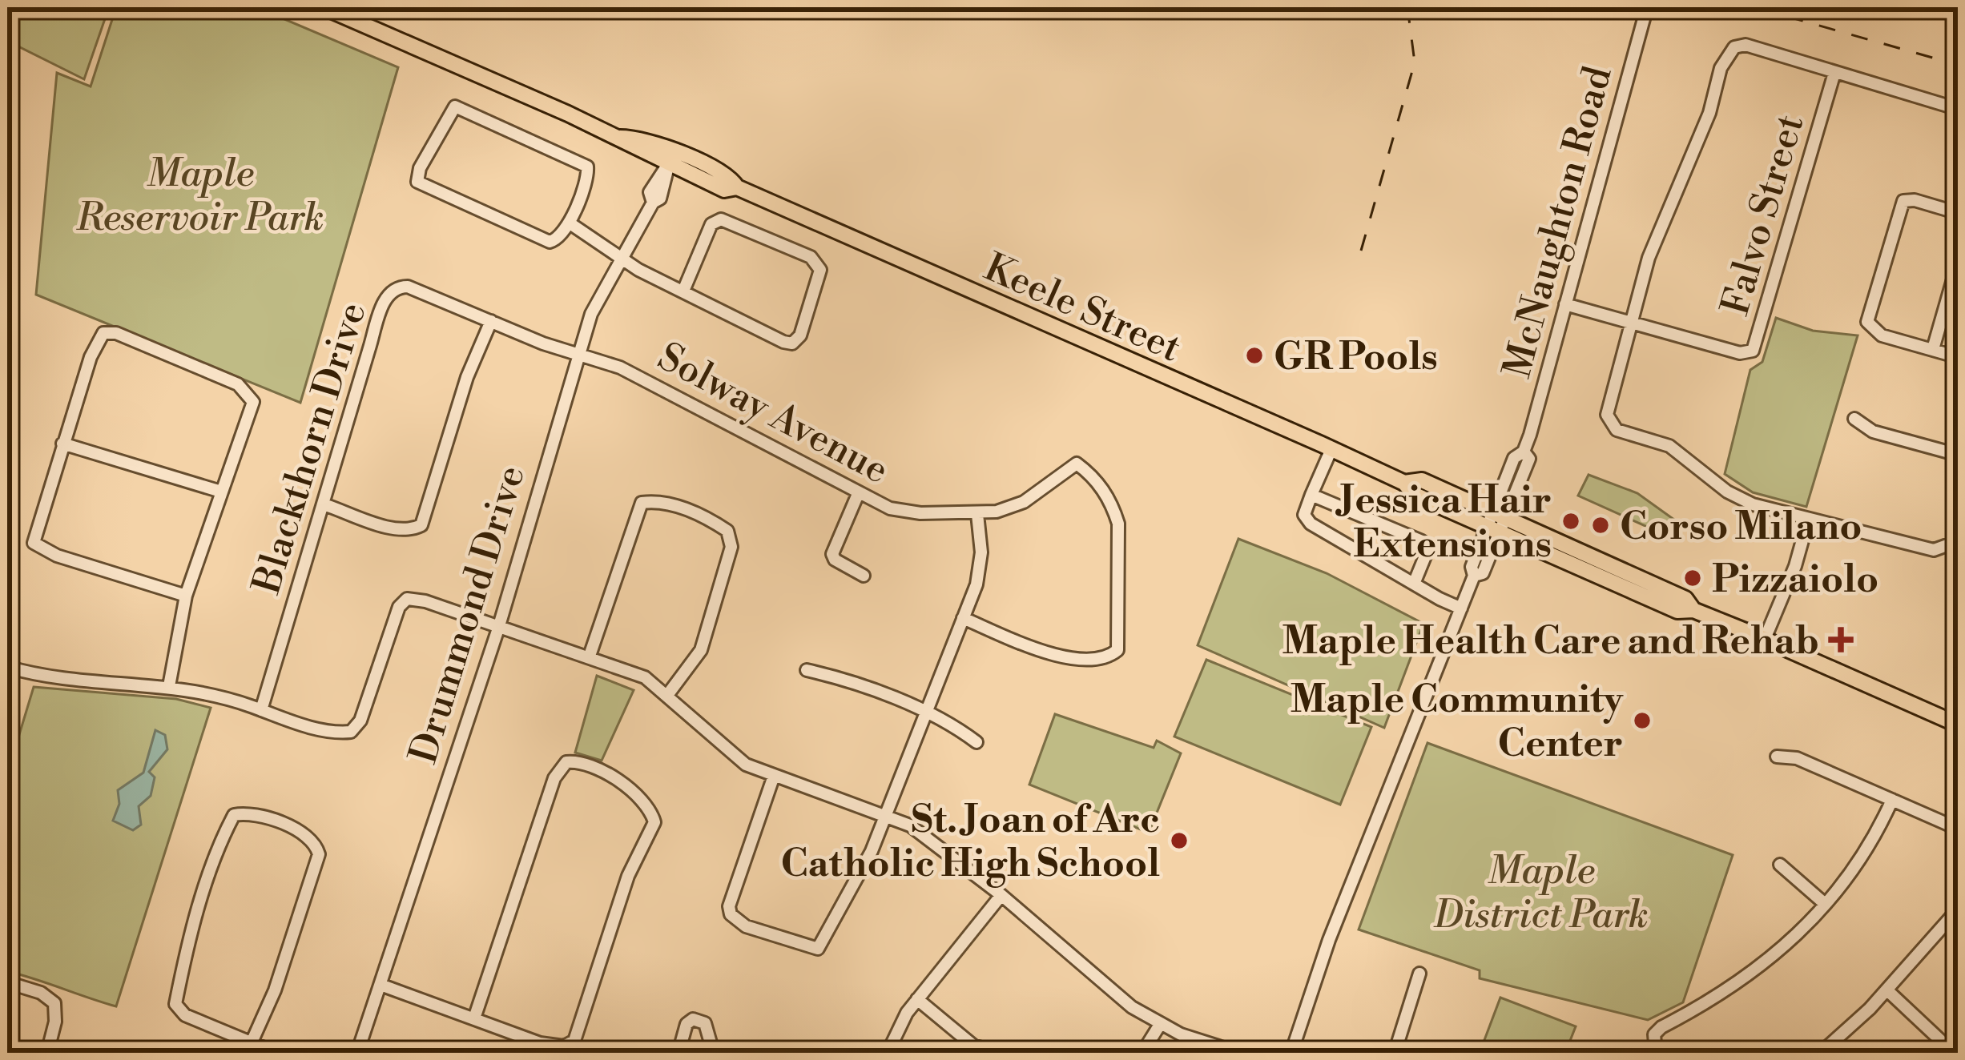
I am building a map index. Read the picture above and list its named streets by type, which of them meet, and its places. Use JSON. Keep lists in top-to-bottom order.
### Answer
{
  "streets": {
    "main road": ["Keele Street"],
    "street": [
      "Falvo Street",
      "McNaughton Road",
      "Solway Avenue",
      "Blackthorn Drive",
      "Drummond Drive"
    ]
  },
  "crossings": [
    ["Falvo Street", "McNaughton Road"],
    ["McNaughton Road", "Keele Street"],
    ["Keele Street", "Drummond Drive"],
    ["Solway Avenue", "Blackthorn Drive"],
    ["Solway Avenue", "Drummond Drive"],
    ["Blackthorn Drive", "Drummond Drive"]
  ],
  "parks": ["Maple Reservoir Park", "Maple District Park"],
  "places": {
    "other": [
      "GR Pools",
      "Jessica Hair Extensions",
      "Corso Milano",
      "Pizzaiolo",
      "Maple Community Center",
      "St. Joan of Arc Catholic High School"
    ],
    "health": ["Maple Health Care and Rehab"]
  }
}
